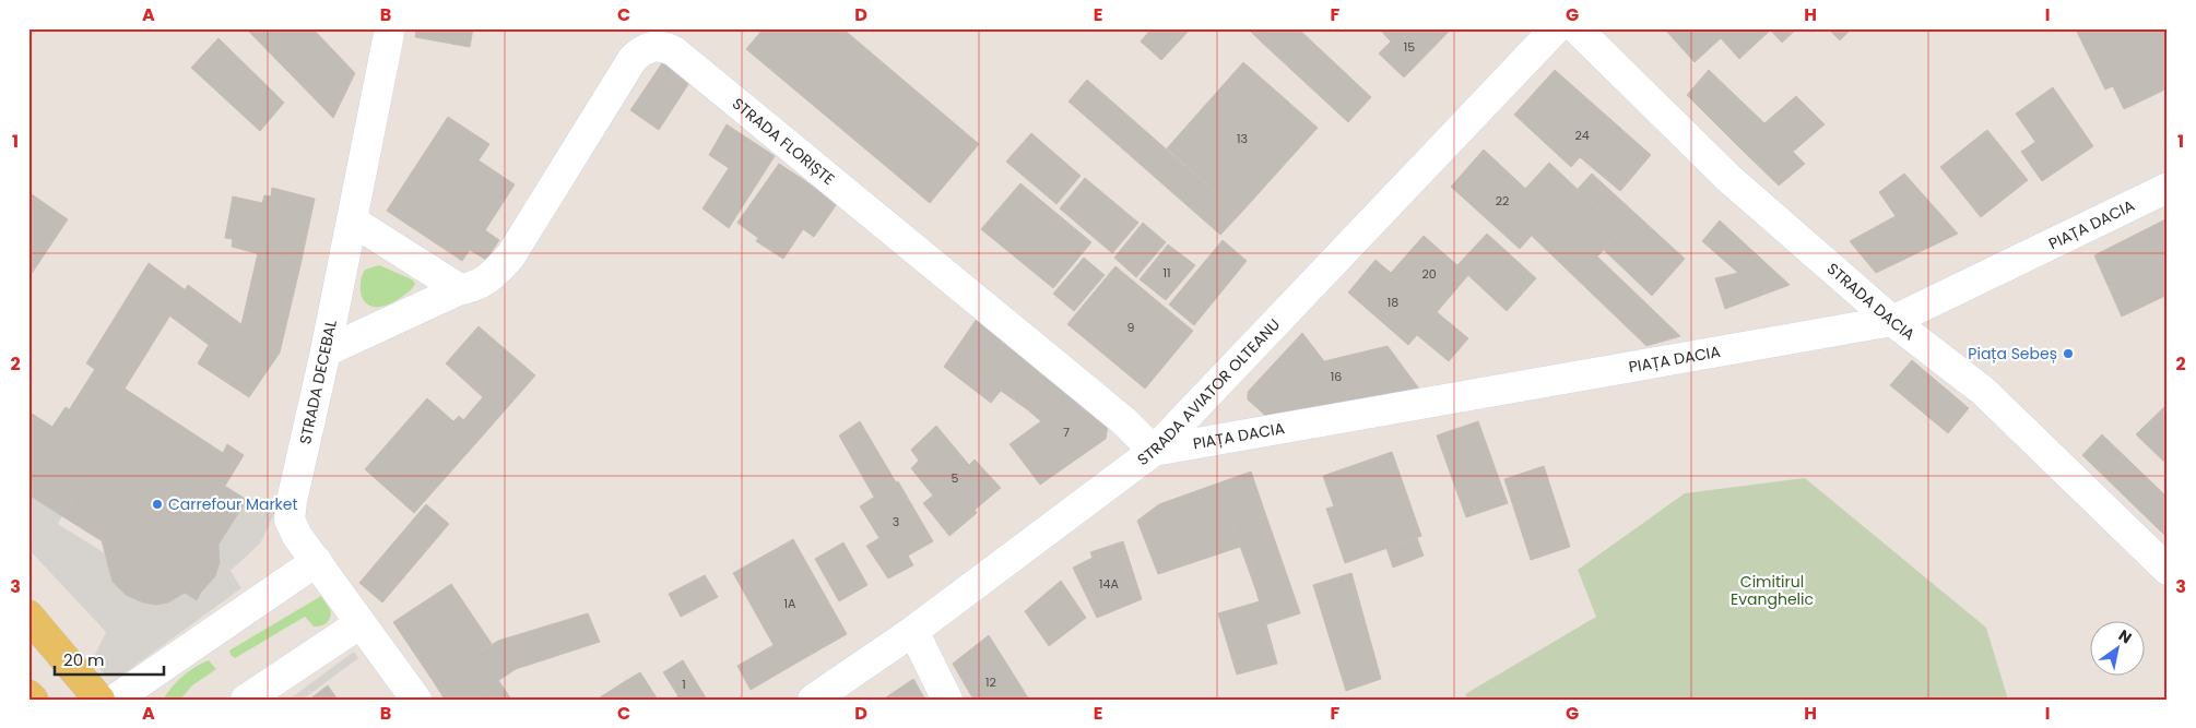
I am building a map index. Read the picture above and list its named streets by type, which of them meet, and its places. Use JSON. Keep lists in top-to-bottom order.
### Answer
{
  "streets": {
    "street": [
      "STRADA FLORIȘTE",
      "PIAȚA DACIA",
      "STRADA DACIA",
      "STRADA DECEBAL",
      "STRADA AVIATOR OLTEANU"
    ]
  },
  "crossings": [
    ["STRADA FLORIȘTE", "PIAȚA DACIA"],
    ["STRADA FLORIȘTE", "STRADA DECEBAL"],
    ["STRADA FLORIȘTE", "STRADA AVIATOR OLTEANU"],
    ["PIAȚA DACIA", "STRADA DACIA"],
    ["PIAȚA DACIA", "STRADA AVIATOR OLTEANU"]
  ],
  "parks": ["Cimitirul Evanghelic"],
  "places": ["Piața Sebeș", "Carrefour Market"],
  "house_numbers": [
    "15",
    "24",
    "13",
    "22",
    "11",
    "20",
    "18",
    "9",
    "16",
    "7",
    "5",
    "3",
    "14A",
    "1A",
    "12",
    "1"
  ],
  "scale_bar": "20 m",
  "north": "top right",
  "grid": {
    "columns": [
      "A",
      "B",
      "C",
      "D",
      "E",
      "F",
      "G",
      "H",
      "I"
    ],
    "rows": ["1", "2", "3"]
  }
}
